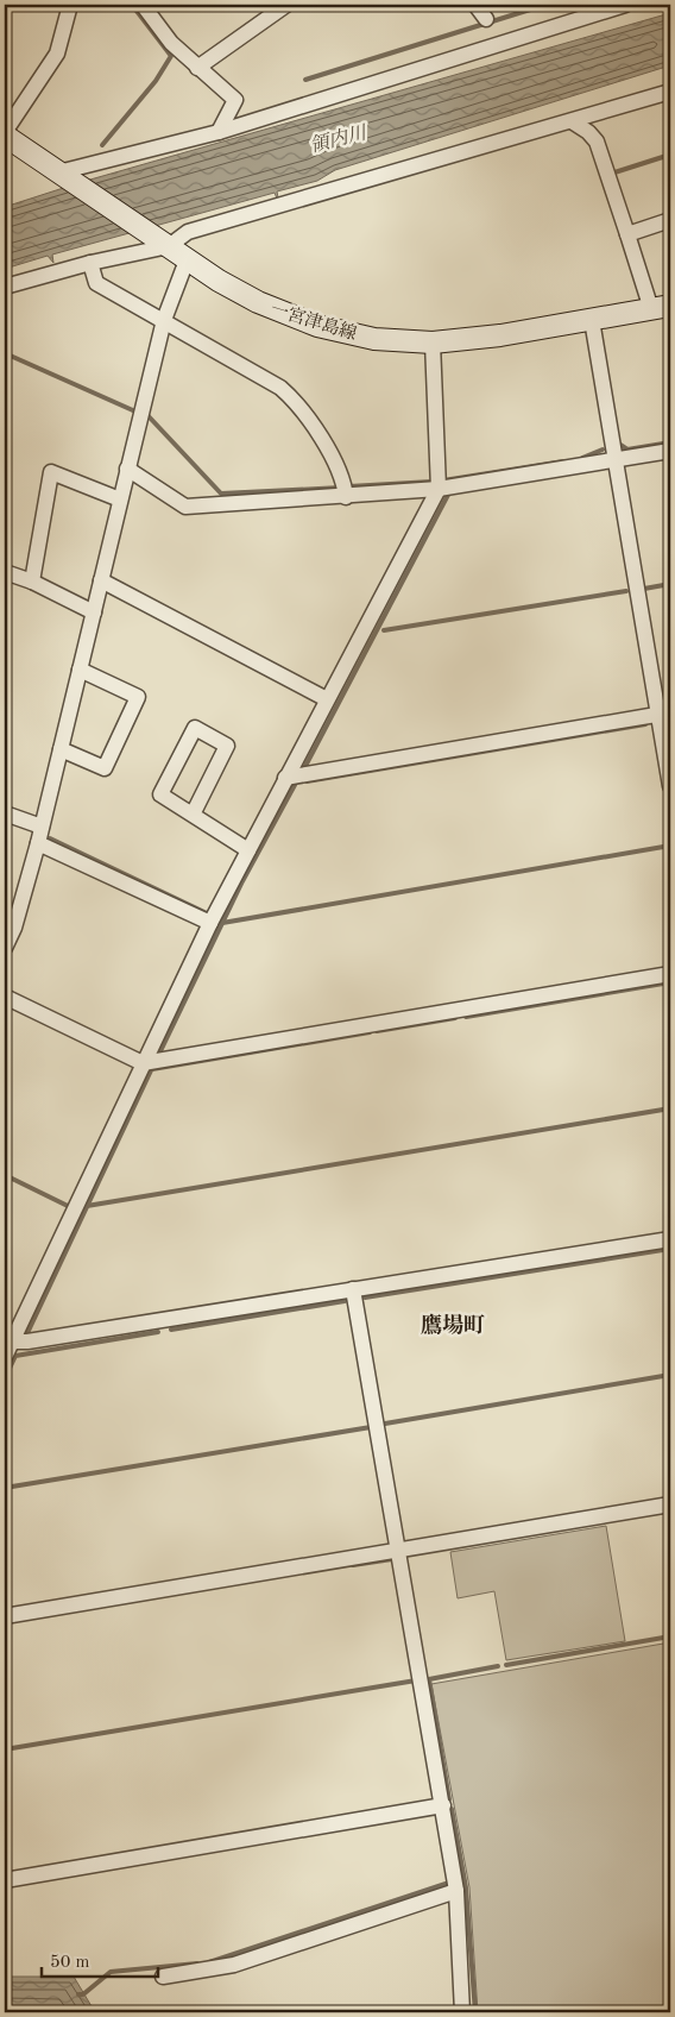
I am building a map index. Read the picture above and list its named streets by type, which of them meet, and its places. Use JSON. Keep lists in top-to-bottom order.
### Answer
{
  "streets": {
    "main road": ["一宮津島線"]
  },
  "districts": ["鷹場町"],
  "water": ["領内川"],
  "scale_bar": "50 m"
}
